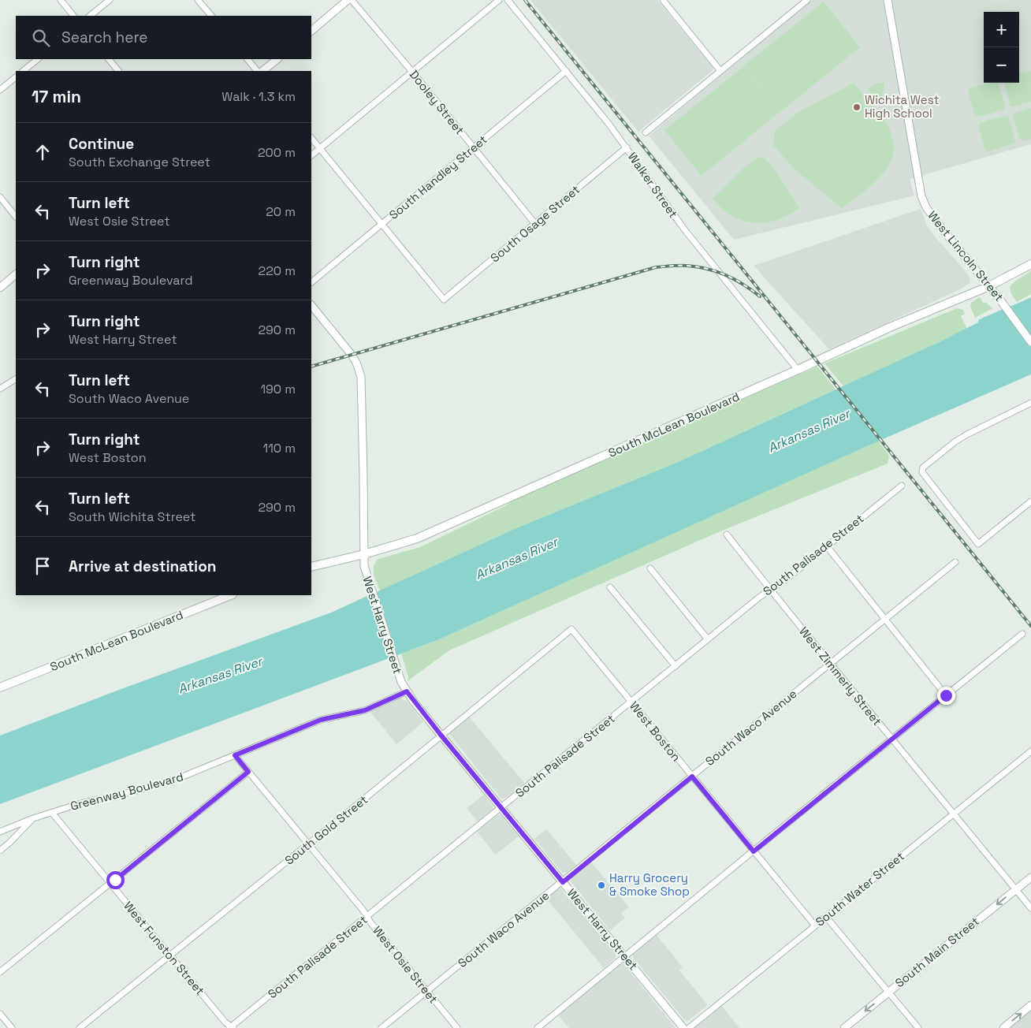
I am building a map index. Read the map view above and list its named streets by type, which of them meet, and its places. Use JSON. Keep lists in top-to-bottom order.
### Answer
{
  "streets": {
    "main road": ["South McLean Boulevard"],
    "street": [
      "Dooley Street",
      "South Handley Street",
      "Walker Street",
      "South Osage Street",
      "West Lincoln Street",
      "South Palisade Street",
      "West Harry Street",
      "West Zimmerly Street",
      "South Waco Avenue",
      "West Boston",
      "Greenway Boulevard",
      "South Gold Street",
      "South Water Street",
      "West Funston Street",
      "South Main Street",
      "West Osie Street"
    ]
  },
  "crossings": [
    ["Dooley Street", "South Handley Street"],
    ["Dooley Street", "South Osage Street"],
    ["South Handley Street", "Walker Street"],
    ["South Handley Street", "South Osage Street"],
    ["Walker Street", "South Osage Street"],
    ["Walker Street", "South McLean Boulevard"],
    ["West Lincoln Street", "South McLean Boulevard"],
    ["South McLean Boulevard", "West Harry Street"],
    ["South Palisade Street", "West Harry Street"],
    ["South Palisade Street", "West Zimmerly Street"],
    ["South Palisade Street", "West Boston"],
    ["South Palisade Street", "West Funston Street"],
    ["South Palisade Street", "West Osie Street"],
    ["West Harry Street", "South Waco Avenue"],
    ["West Harry Street", "Greenway Boulevard"],
    ["West Harry Street", "South Gold Street"],
    ["West Zimmerly Street", "South Waco Avenue"],
    ["West Zimmerly Street", "South Water Street"],
    ["West Zimmerly Street", "South Main Street"],
    ["South Waco Avenue", "West Boston"],
    ["South Waco Avenue", "West Osie Street"],
    ["West Boston", "South Gold Street"],
    ["West Boston", "South Water Street"],
    ["Greenway Boulevard", "West Funston Street"],
    ["Greenway Boulevard", "West Osie Street"],
    ["South Gold Street", "West Funston Street"],
    ["South Gold Street", "West Osie Street"]
  ],
  "one_way": ["South Main Street"],
  "water": ["Arkansas River"],
  "places": ["Wichita West High School", "Harry Grocery & Smoke Shop"],
  "page": {
    "map_buttons": ["+", "−"],
    "search": "Search here",
    "heading": ["17 min", "Walk · 1.3 km"],
    "list": [
      ["Continue", "South Exchange Street", "200 m"],
      ["Turn left", "West Osie Street", "20 m"],
      ["Turn right", "Greenway Boulevard", "220 m"],
      ["Turn right", "West Harry Street", "290 m"],
      ["Turn left", "South Waco Avenue", "190 m"],
      ["Turn right", "West Boston", "110 m"],
      ["Turn left", "South Wichita Street", "290 m"],
      "Arrive at destination"
    ]
  }
}
